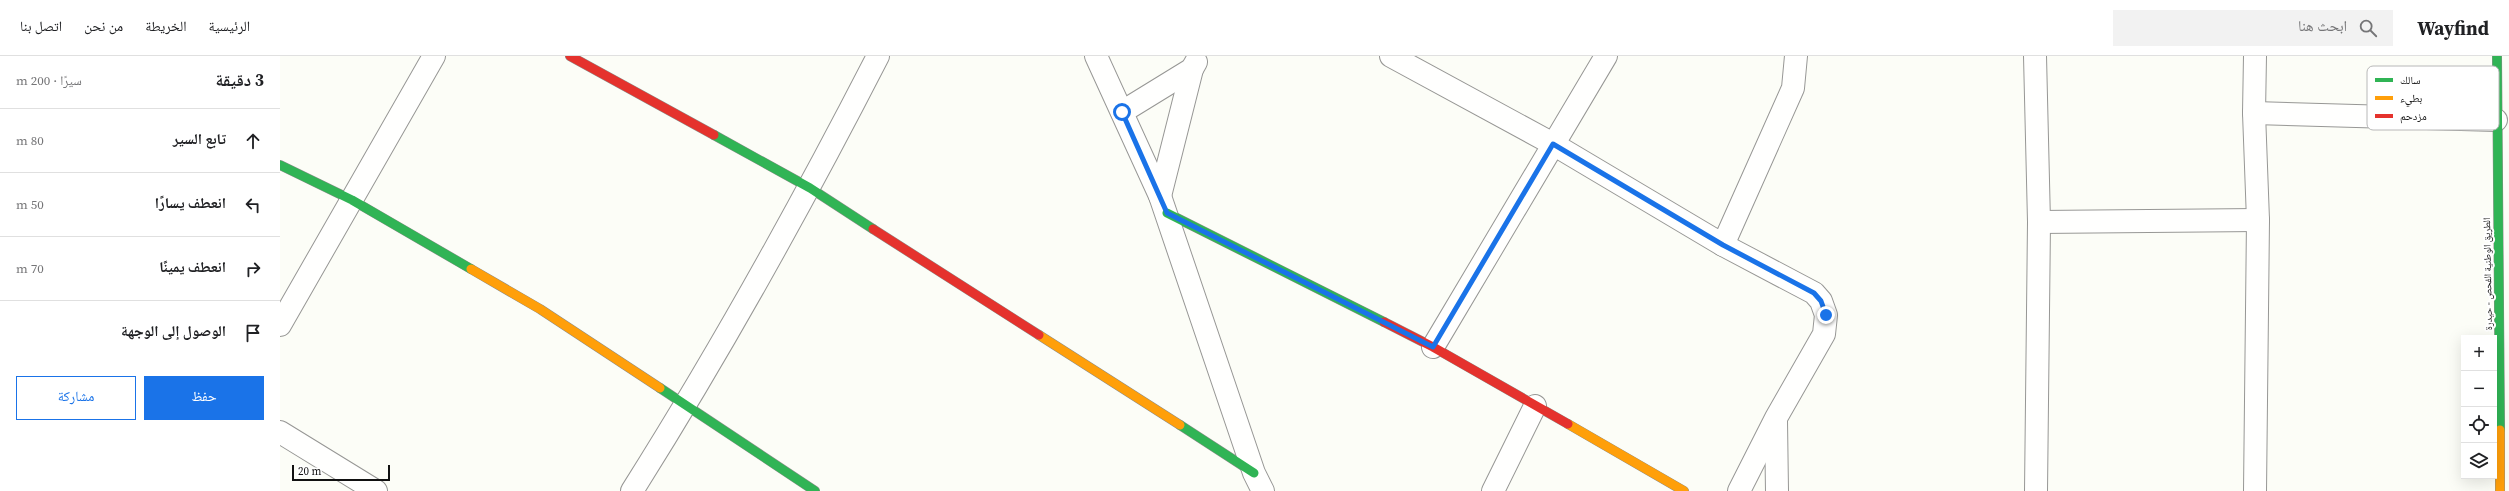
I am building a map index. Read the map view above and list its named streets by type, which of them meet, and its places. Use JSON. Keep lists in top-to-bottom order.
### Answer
{
  "streets": {
    "street": ["الطريق الوطنية الفحص - حيدرة"]
  },
  "legend": ["سالك", "بطيء", "مزدحم"],
  "scale_bar": "20 m",
  "page": {
    "header": "Wayfind",
    "search": "ابحث هنا",
    "nav": [
      "الرئيسية",
      "الخريطة",
      "من نحن",
      "اتصل بنا"
    ],
    "heading": ["3 دقيقة", "سيرًا · 200 m"],
    "list": [
      ["تابع السير", "80 m"],
      ["انعطف يسارًا", "50 m"],
      ["انعطف يمينًا", "70 m"],
      "الوصول إلى الوجهة"
    ],
    "map_buttons": ["+", "−"],
    "buttons": ["حفظ", "مشاركة"],
    "scale": "20 m"
  }
}
